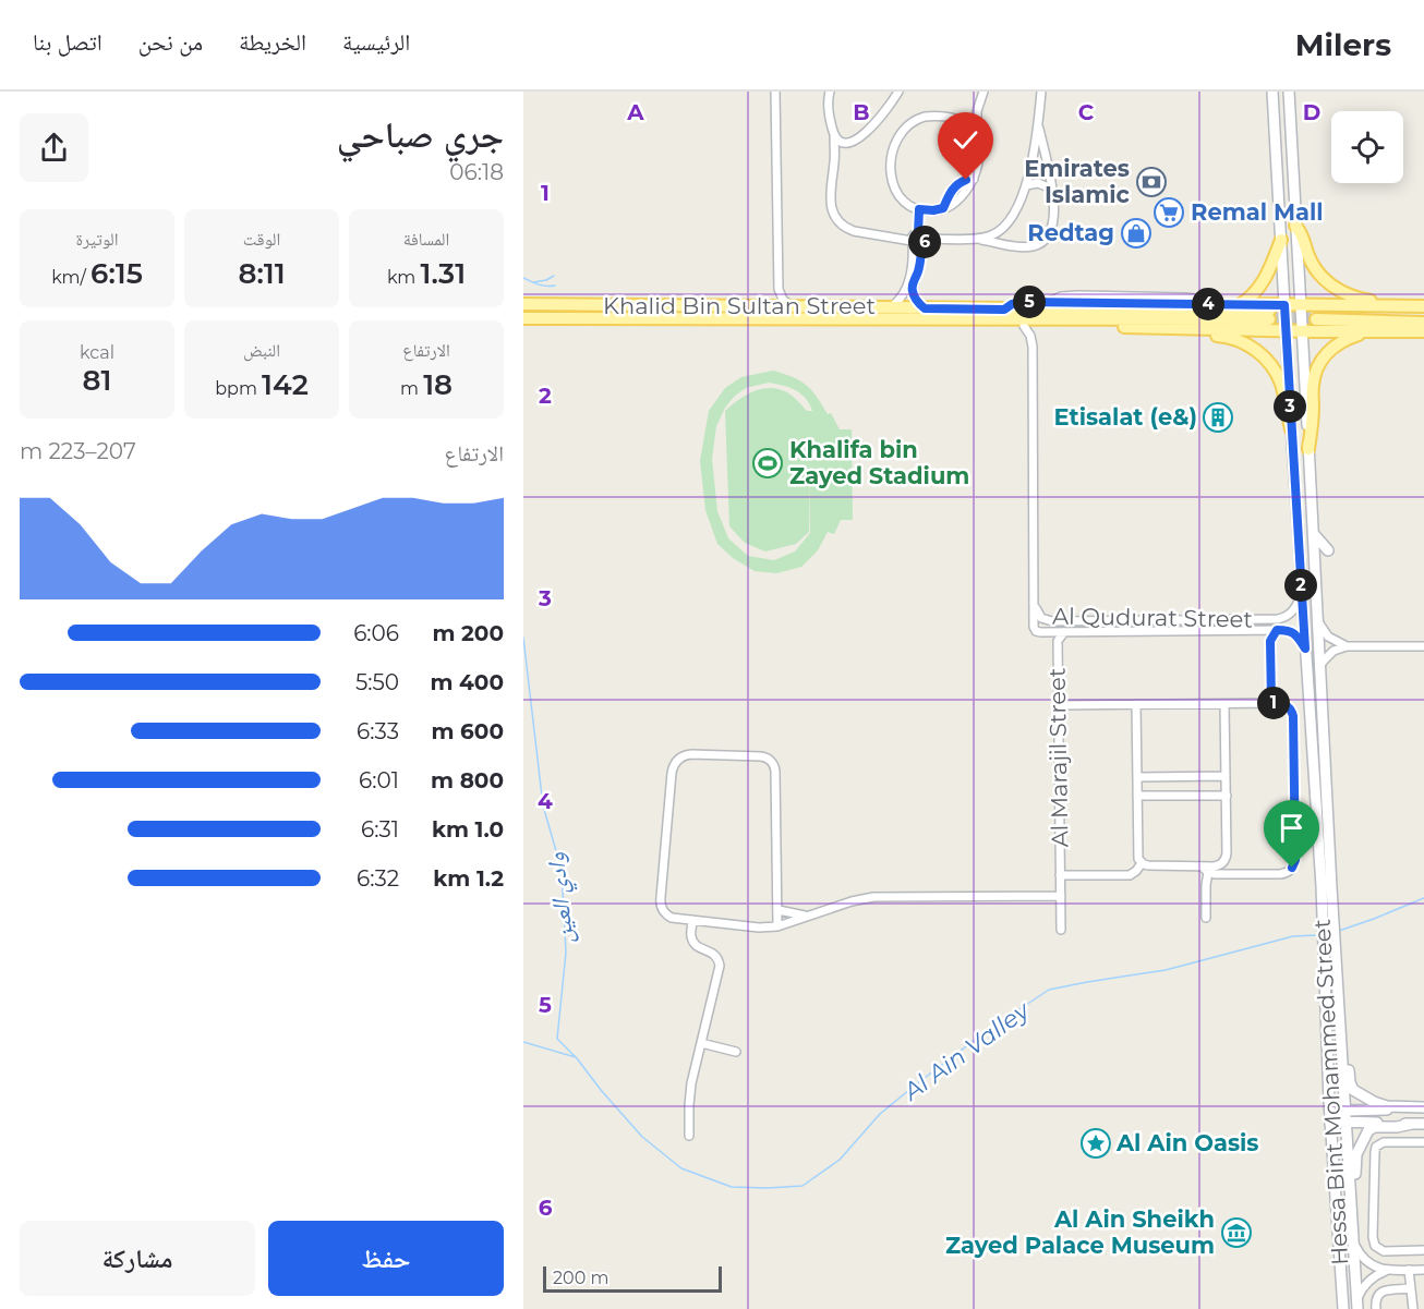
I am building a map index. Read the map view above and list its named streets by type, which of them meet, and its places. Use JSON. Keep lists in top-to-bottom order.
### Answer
{
  "streets": {
    "main road": ["Khalid Bin Sultan Street", "Hessa Bint Mohammed Street"],
    "street": ["Al Qudurat Street", "Al Marajil Street"]
  },
  "crossings": [
    ["Al Qudurat Street", "Al Marajil Street"],
    ["Al Qudurat Street", "Hessa Bint Mohammed Street"]
  ],
  "water": ["وادي العين", "Al Ain Valley"],
  "places": {
    "bank": ["Emirates Islamic"],
    "supermarket": ["Remal Mall"],
    "shop": ["Redtag"],
    "building": ["Etisalat (e&)"],
    "sports": ["Khalifa bin Zayed Stadium"],
    "place": ["Al Ain Oasis"],
    "museum": ["Al Ain Sheikh Zayed Palace Museum"]
  },
  "scale_bar": "200 m",
  "page": {
    "header": "Milers",
    "nav": [
      "الرئيسية",
      "الخريطة",
      "من نحن",
      "اتصل بنا"
    ],
    "heading": ["جري صباحي", "06:18"],
    "stats": [
      ["المسافة", "1.31 km"],
      ["الوقت", "8:11"],
      ["الوتيرة", "6:15 /km"],
      ["الارتفاع", "18 m"],
      ["النبض", "142 bpm"],
      ["kcal", "81"]
    ],
    "pins": [
      "6",
      "5",
      "4",
      "3",
      "2",
      "1"
    ],
    "chart": ["الارتفاع", "207–223 m"],
    "list": [
      {
        "name": "200 m",
        "note": "6:06"
      },
      {
        "name": "400 m",
        "note": "5:50"
      },
      {
        "name": "600 m",
        "note": "6:33"
      },
      {
        "name": "800 m",
        "note": "6:01"
      },
      {
        "name": "1.0 km",
        "note": "6:31"
      },
      {
        "name": "1.2 km",
        "note": "6:32"
      }
    ],
    "buttons": ["حفظ", "مشاركة"],
    "scale": "200 m"
  },
  "grid": {
    "columns": [
      "A",
      "B",
      "C",
      "D"
    ],
    "rows": [
      "1",
      "2",
      "3",
      "4",
      "5",
      "6"
    ]
  }
}
